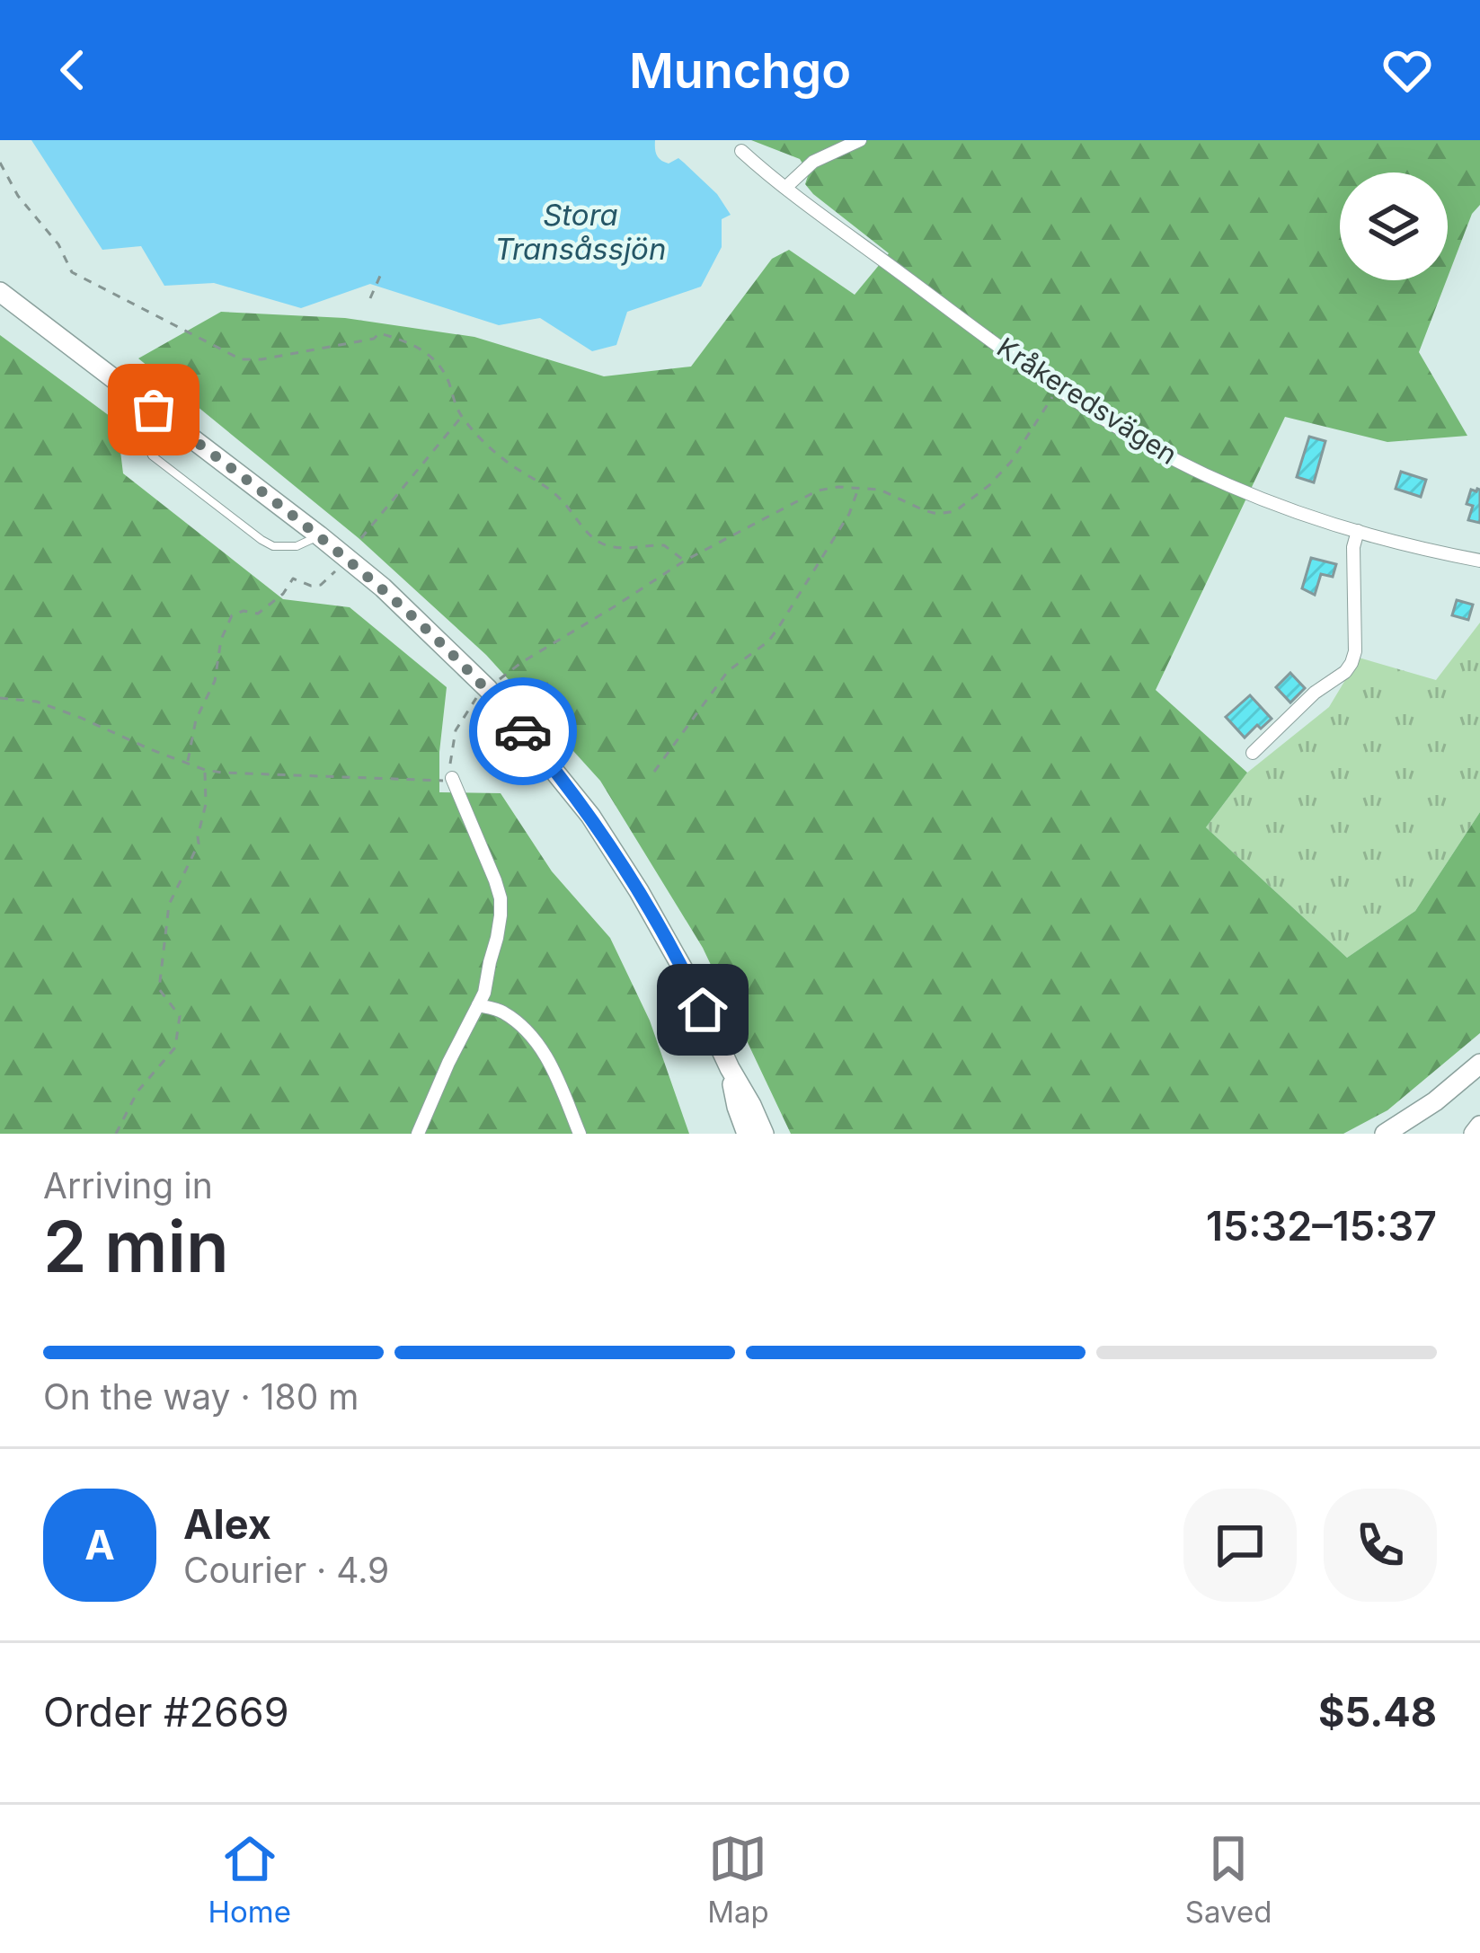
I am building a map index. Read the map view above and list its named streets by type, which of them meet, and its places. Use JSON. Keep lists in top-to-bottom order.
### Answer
{
  "streets": {
    "street": ["Kråkeredsvägen"]
  },
  "water": ["Stora Transåssjön"],
  "page": {
    "header": "Munchgo",
    "heading": ["2 min", "Arriving in", "15:32–15:37"],
    "panel": [
      "Alex",
      "Courier · 4.9",
      "Order #2669",
      "$5.48"
    ],
    "bar": "On the way · 180 m",
    "round": "A",
    "tabs": ["Home", "Map", "Saved"]
  }
}
